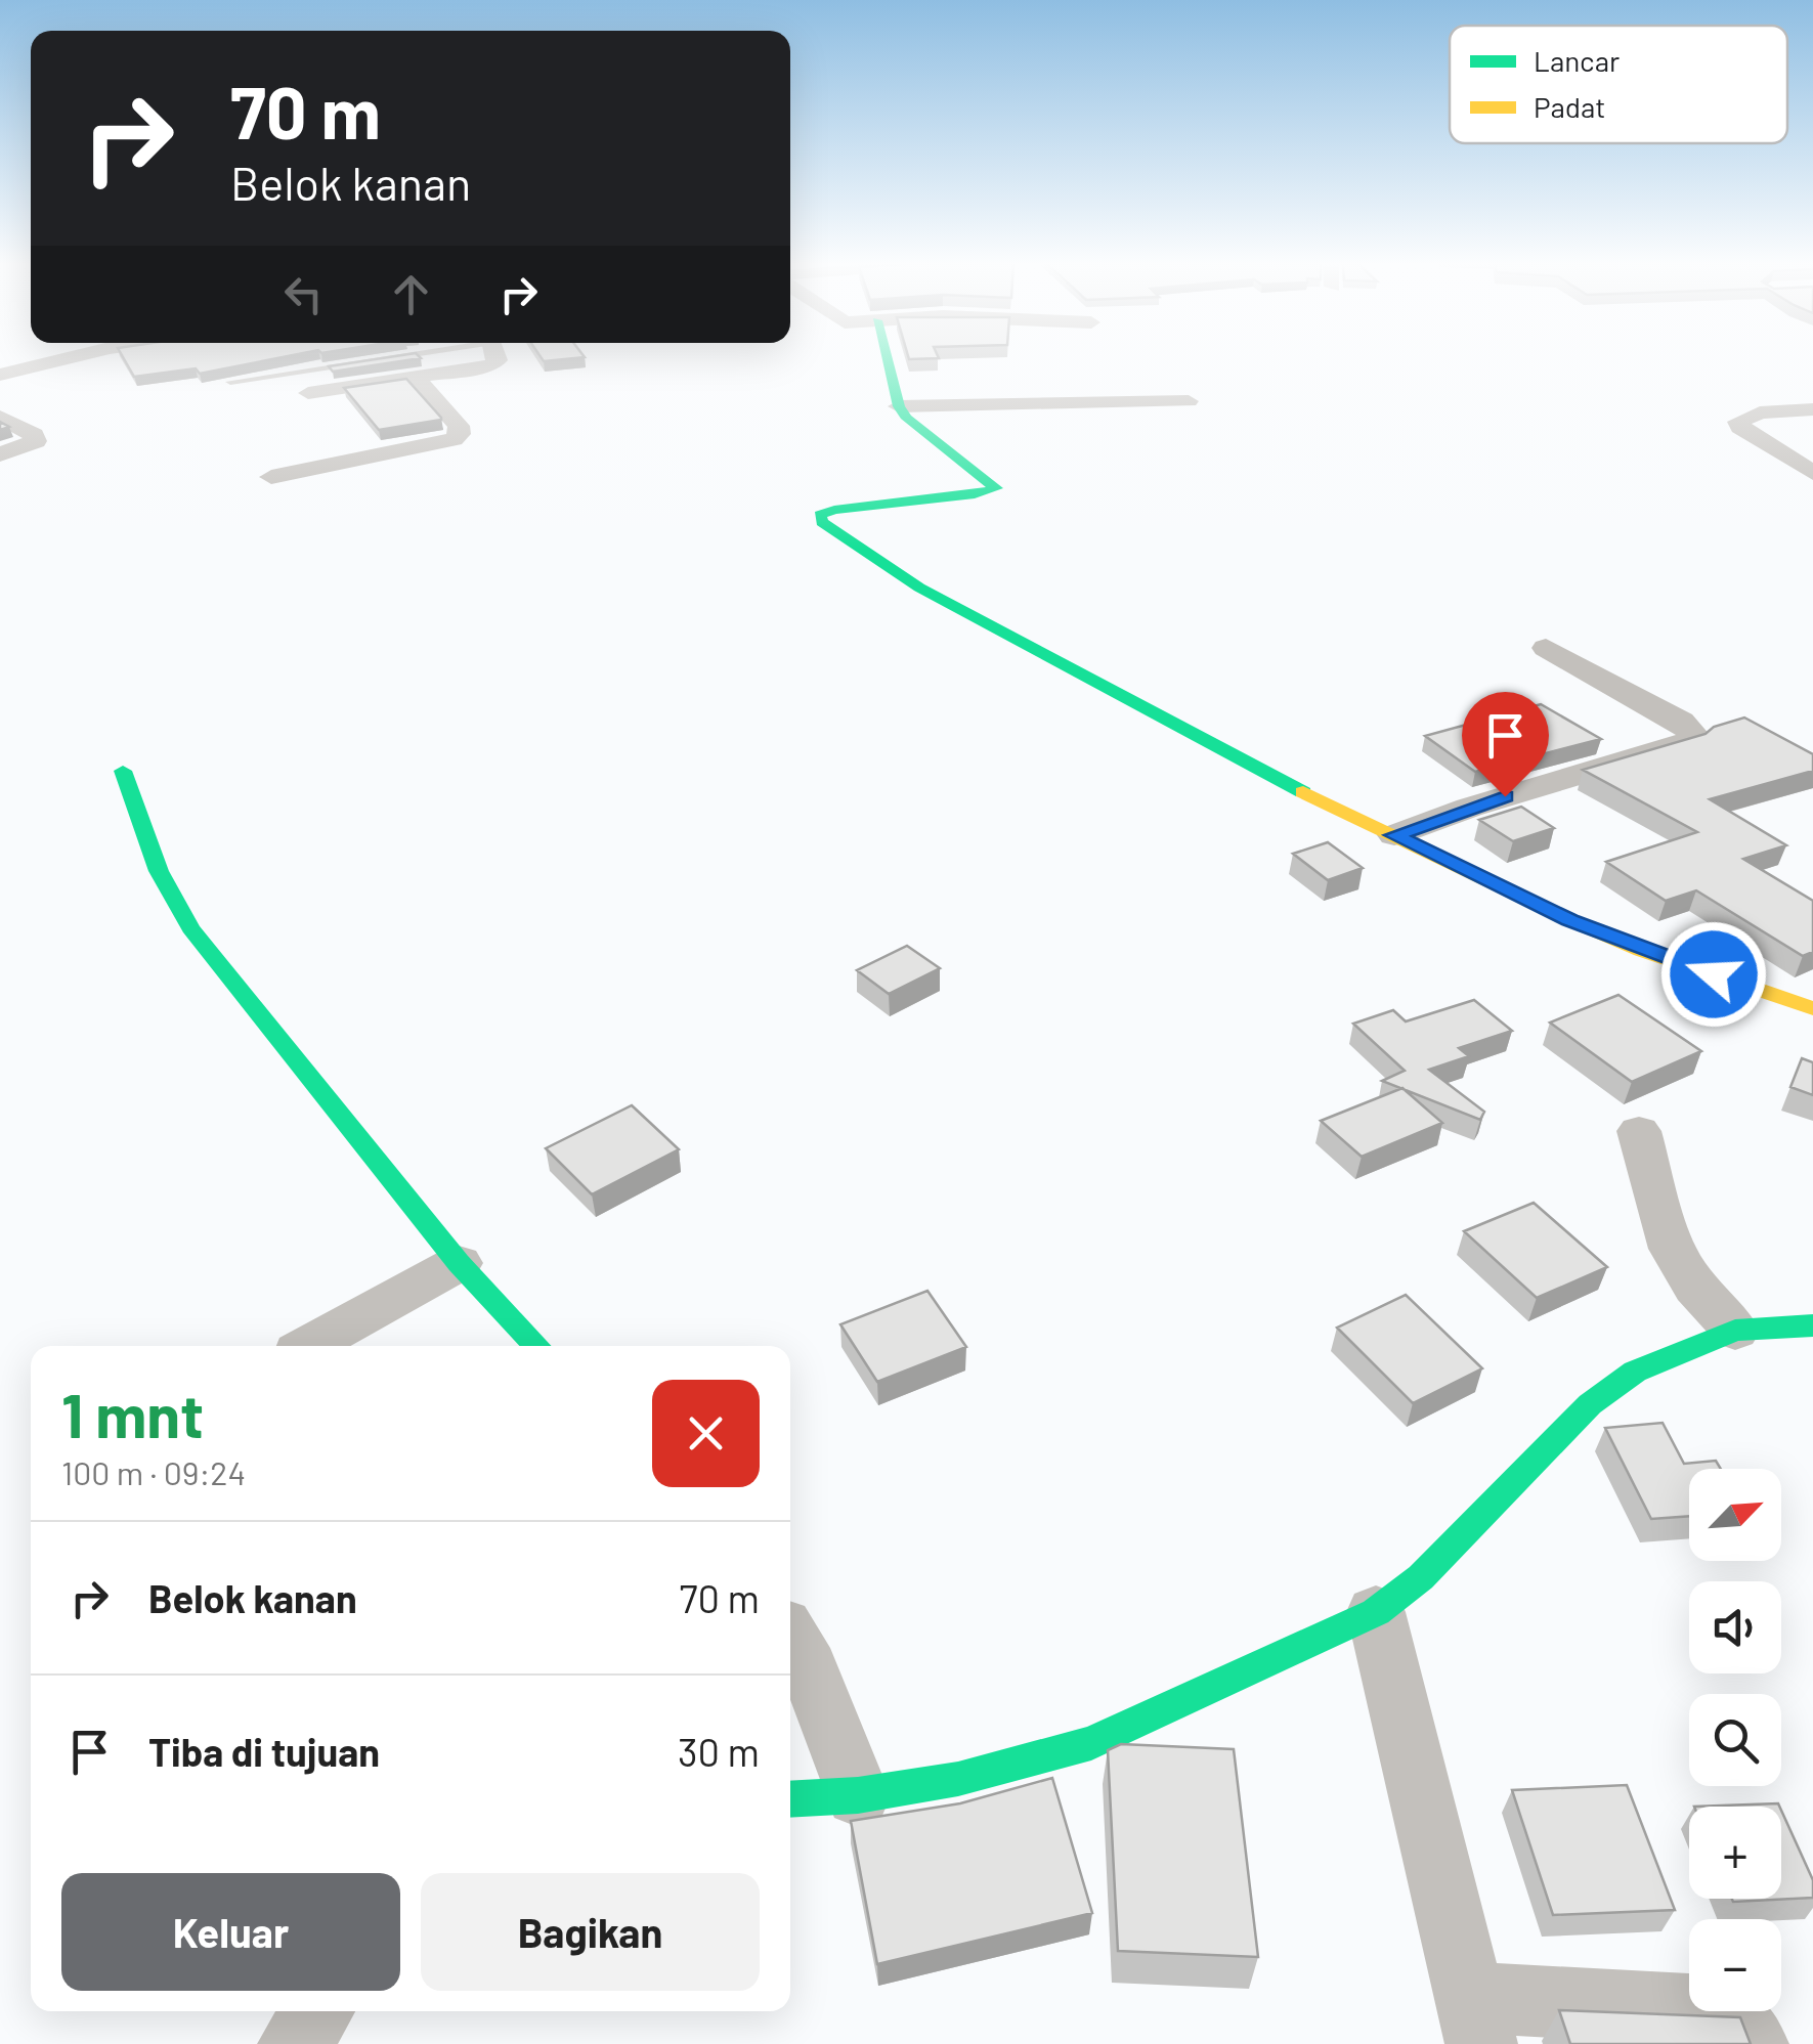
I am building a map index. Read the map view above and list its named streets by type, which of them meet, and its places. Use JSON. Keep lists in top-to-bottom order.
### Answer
{
  "legend": ["Lancar", "Padat"],
  "north": "top right",
  "page": {
    "turn": ["70 m", "Belok kanan"],
    "heading": ["1 mnt", "100 m · 09:24"],
    "map_buttons": ["+", "−"],
    "list": [
      {
        "name": "Belok kanan",
        "value": "70 m"
      },
      {
        "name": "Tiba di tujuan",
        "value": "30 m"
      }
    ],
    "buttons": ["Keluar", "Bagikan"]
  }
}
